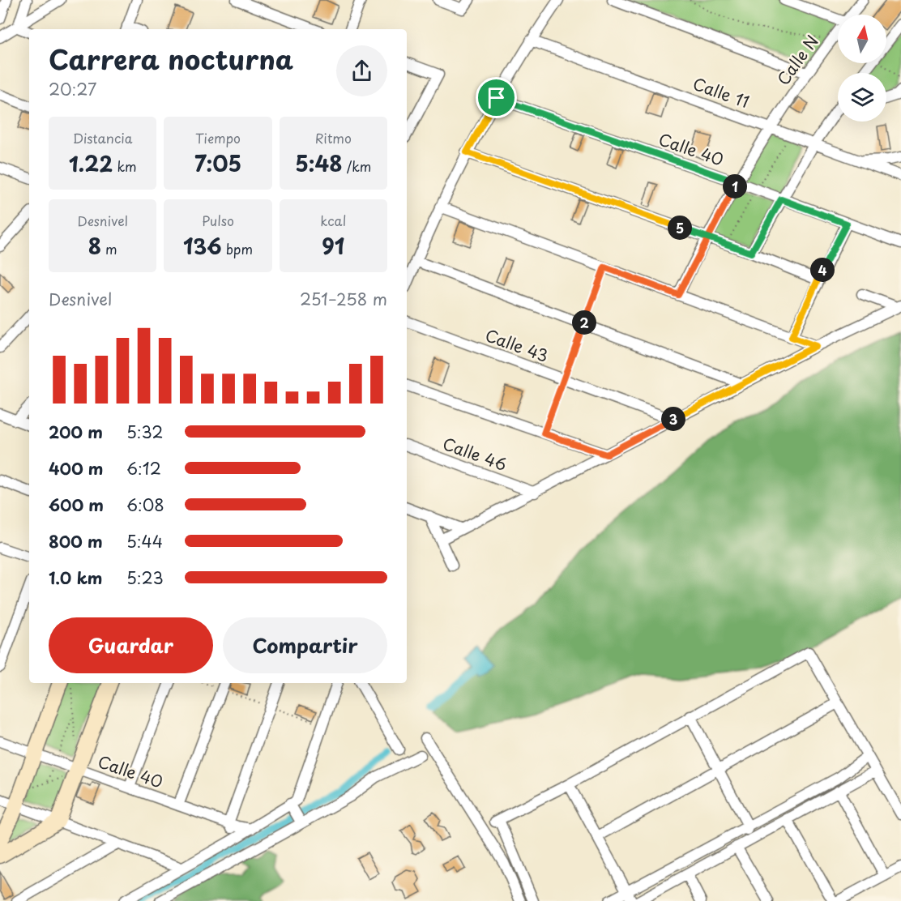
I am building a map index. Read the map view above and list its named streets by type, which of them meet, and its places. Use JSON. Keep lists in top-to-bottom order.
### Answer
{
  "streets": {
    "street": [
      "Calle N",
      "Calle 11",
      "Calle 40",
      "Calle 43",
      "Calle 46"
    ]
  },
  "crossings": [
    ["Calle N", "Calle 11"],
    ["Calle N", "Calle 40"]
  ],
  "north": "top",
  "page": {
    "heading": ["Carrera nocturna", "20:27"],
    "stats": [
      ["Distancia", "1.22 km"],
      ["Tiempo", "7:05"],
      ["Ritmo", "5:48 /km"],
      ["Desnivel", "8 m"],
      ["Pulso", "136 bpm"],
      ["kcal", "91"]
    ],
    "pins": [
      "1",
      "5",
      "4",
      "2",
      "3"
    ],
    "chart": ["Desnivel", "251–258 m"],
    "list": [
      {
        "name": "200 m",
        "note": "5:32"
      },
      {
        "name": "400 m",
        "note": "6:12"
      },
      {
        "name": "600 m",
        "note": "6:08"
      },
      {
        "name": "800 m",
        "note": "5:44"
      },
      {
        "name": "1.0 km",
        "note": "5:23"
      }
    ],
    "buttons": ["Guardar", "Compartir"]
  }
}
